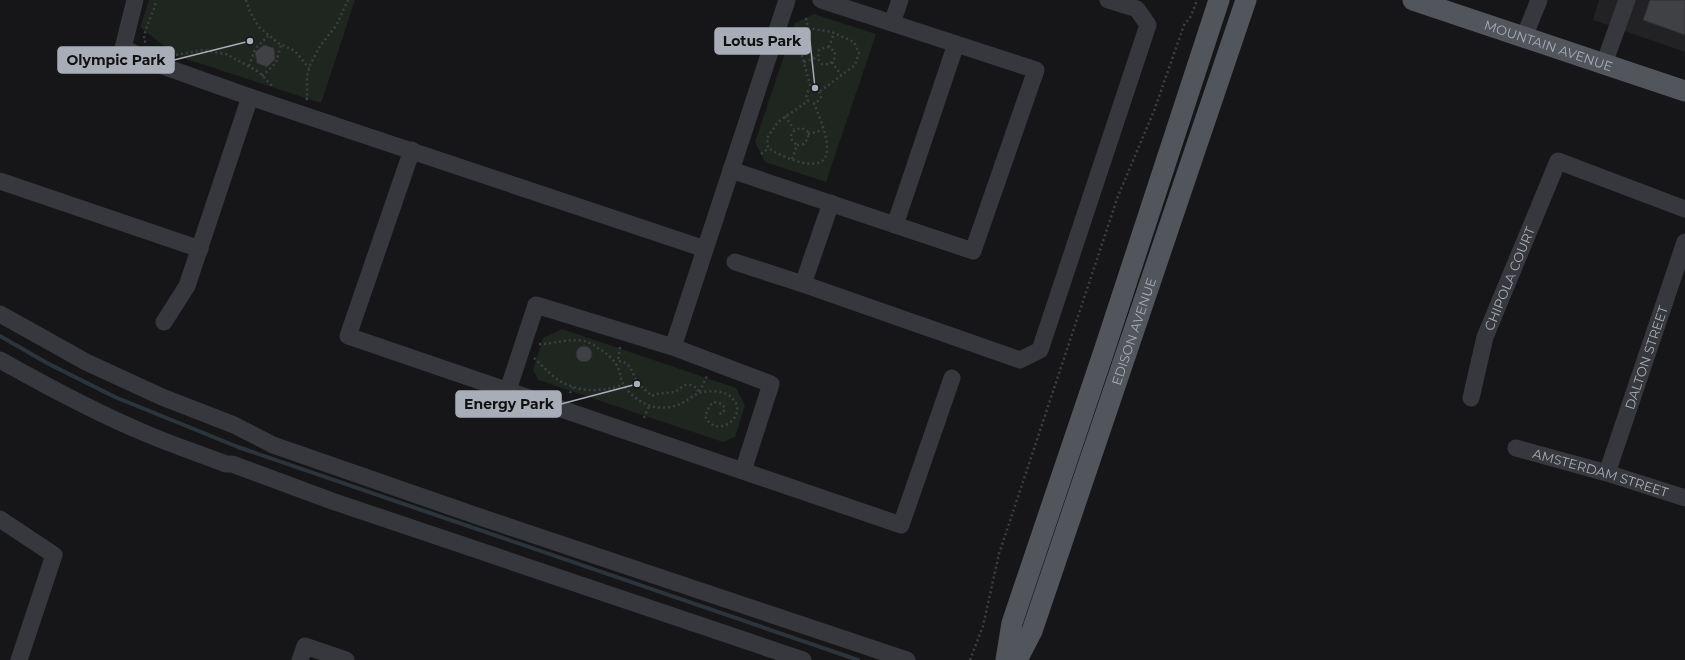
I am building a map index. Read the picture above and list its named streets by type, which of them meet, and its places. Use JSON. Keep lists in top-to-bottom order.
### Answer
{
  "streets": {
    "main road": ["MOUNTAIN AVENUE", "EDISON AVENUE"],
    "street": ["CHIPOLA COURT", "DALTON STREET", "AMSTERDAM STREET"]
  },
  "crossings": [
    ["DALTON STREET", "AMSTERDAM STREET"]
  ],
  "places": ["Olympic Park", "Lotus Park", "Energy Park"]
}
